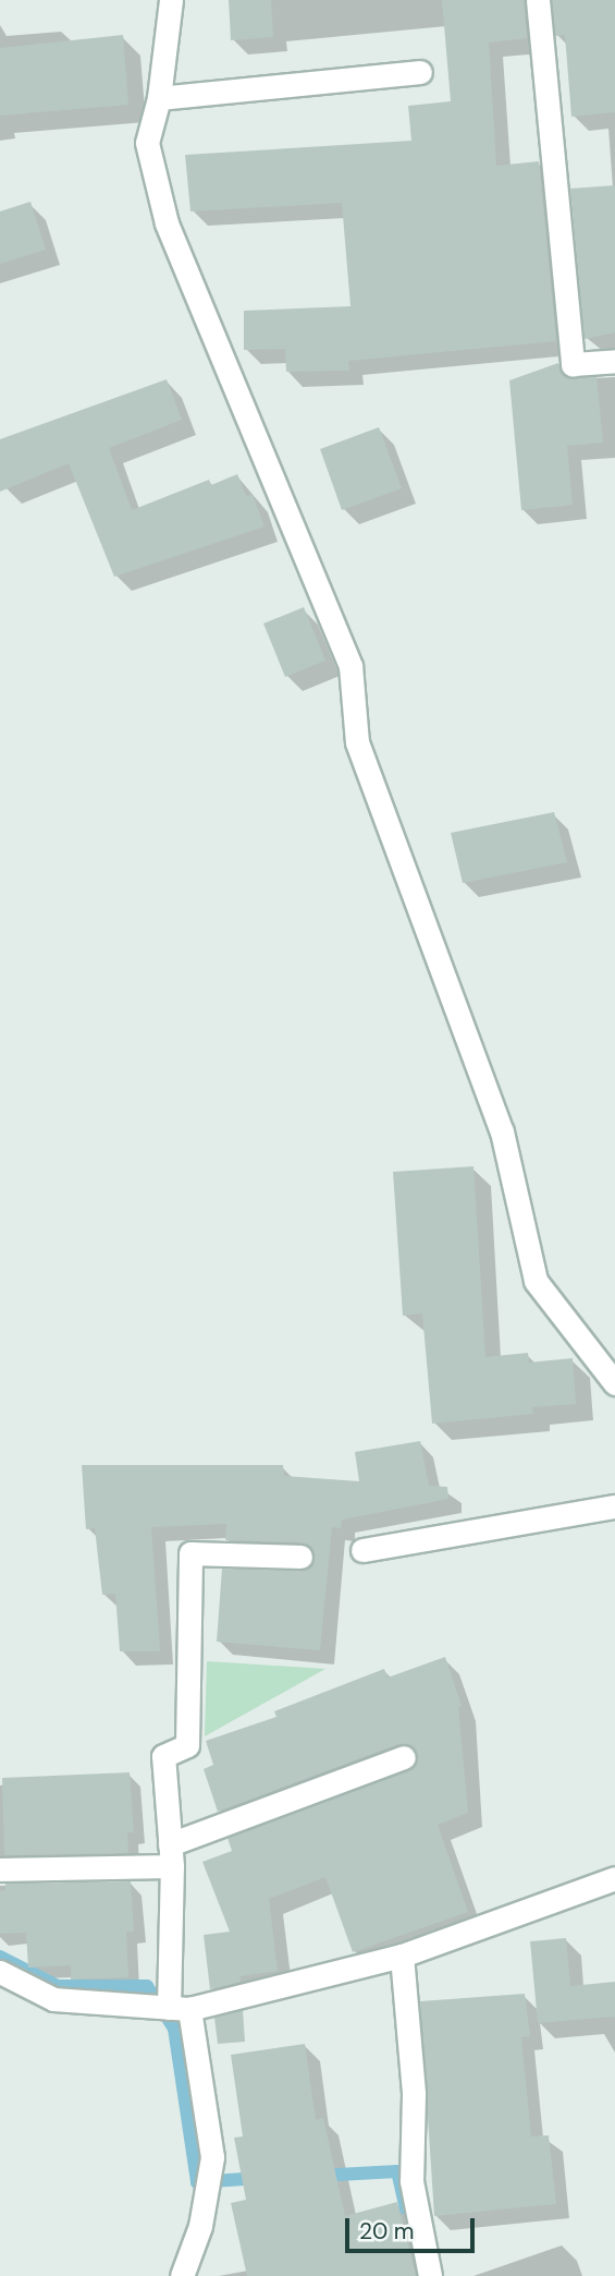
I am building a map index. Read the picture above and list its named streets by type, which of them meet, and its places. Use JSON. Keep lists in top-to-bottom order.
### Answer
{
  "scale_bar": "20 m"
}
